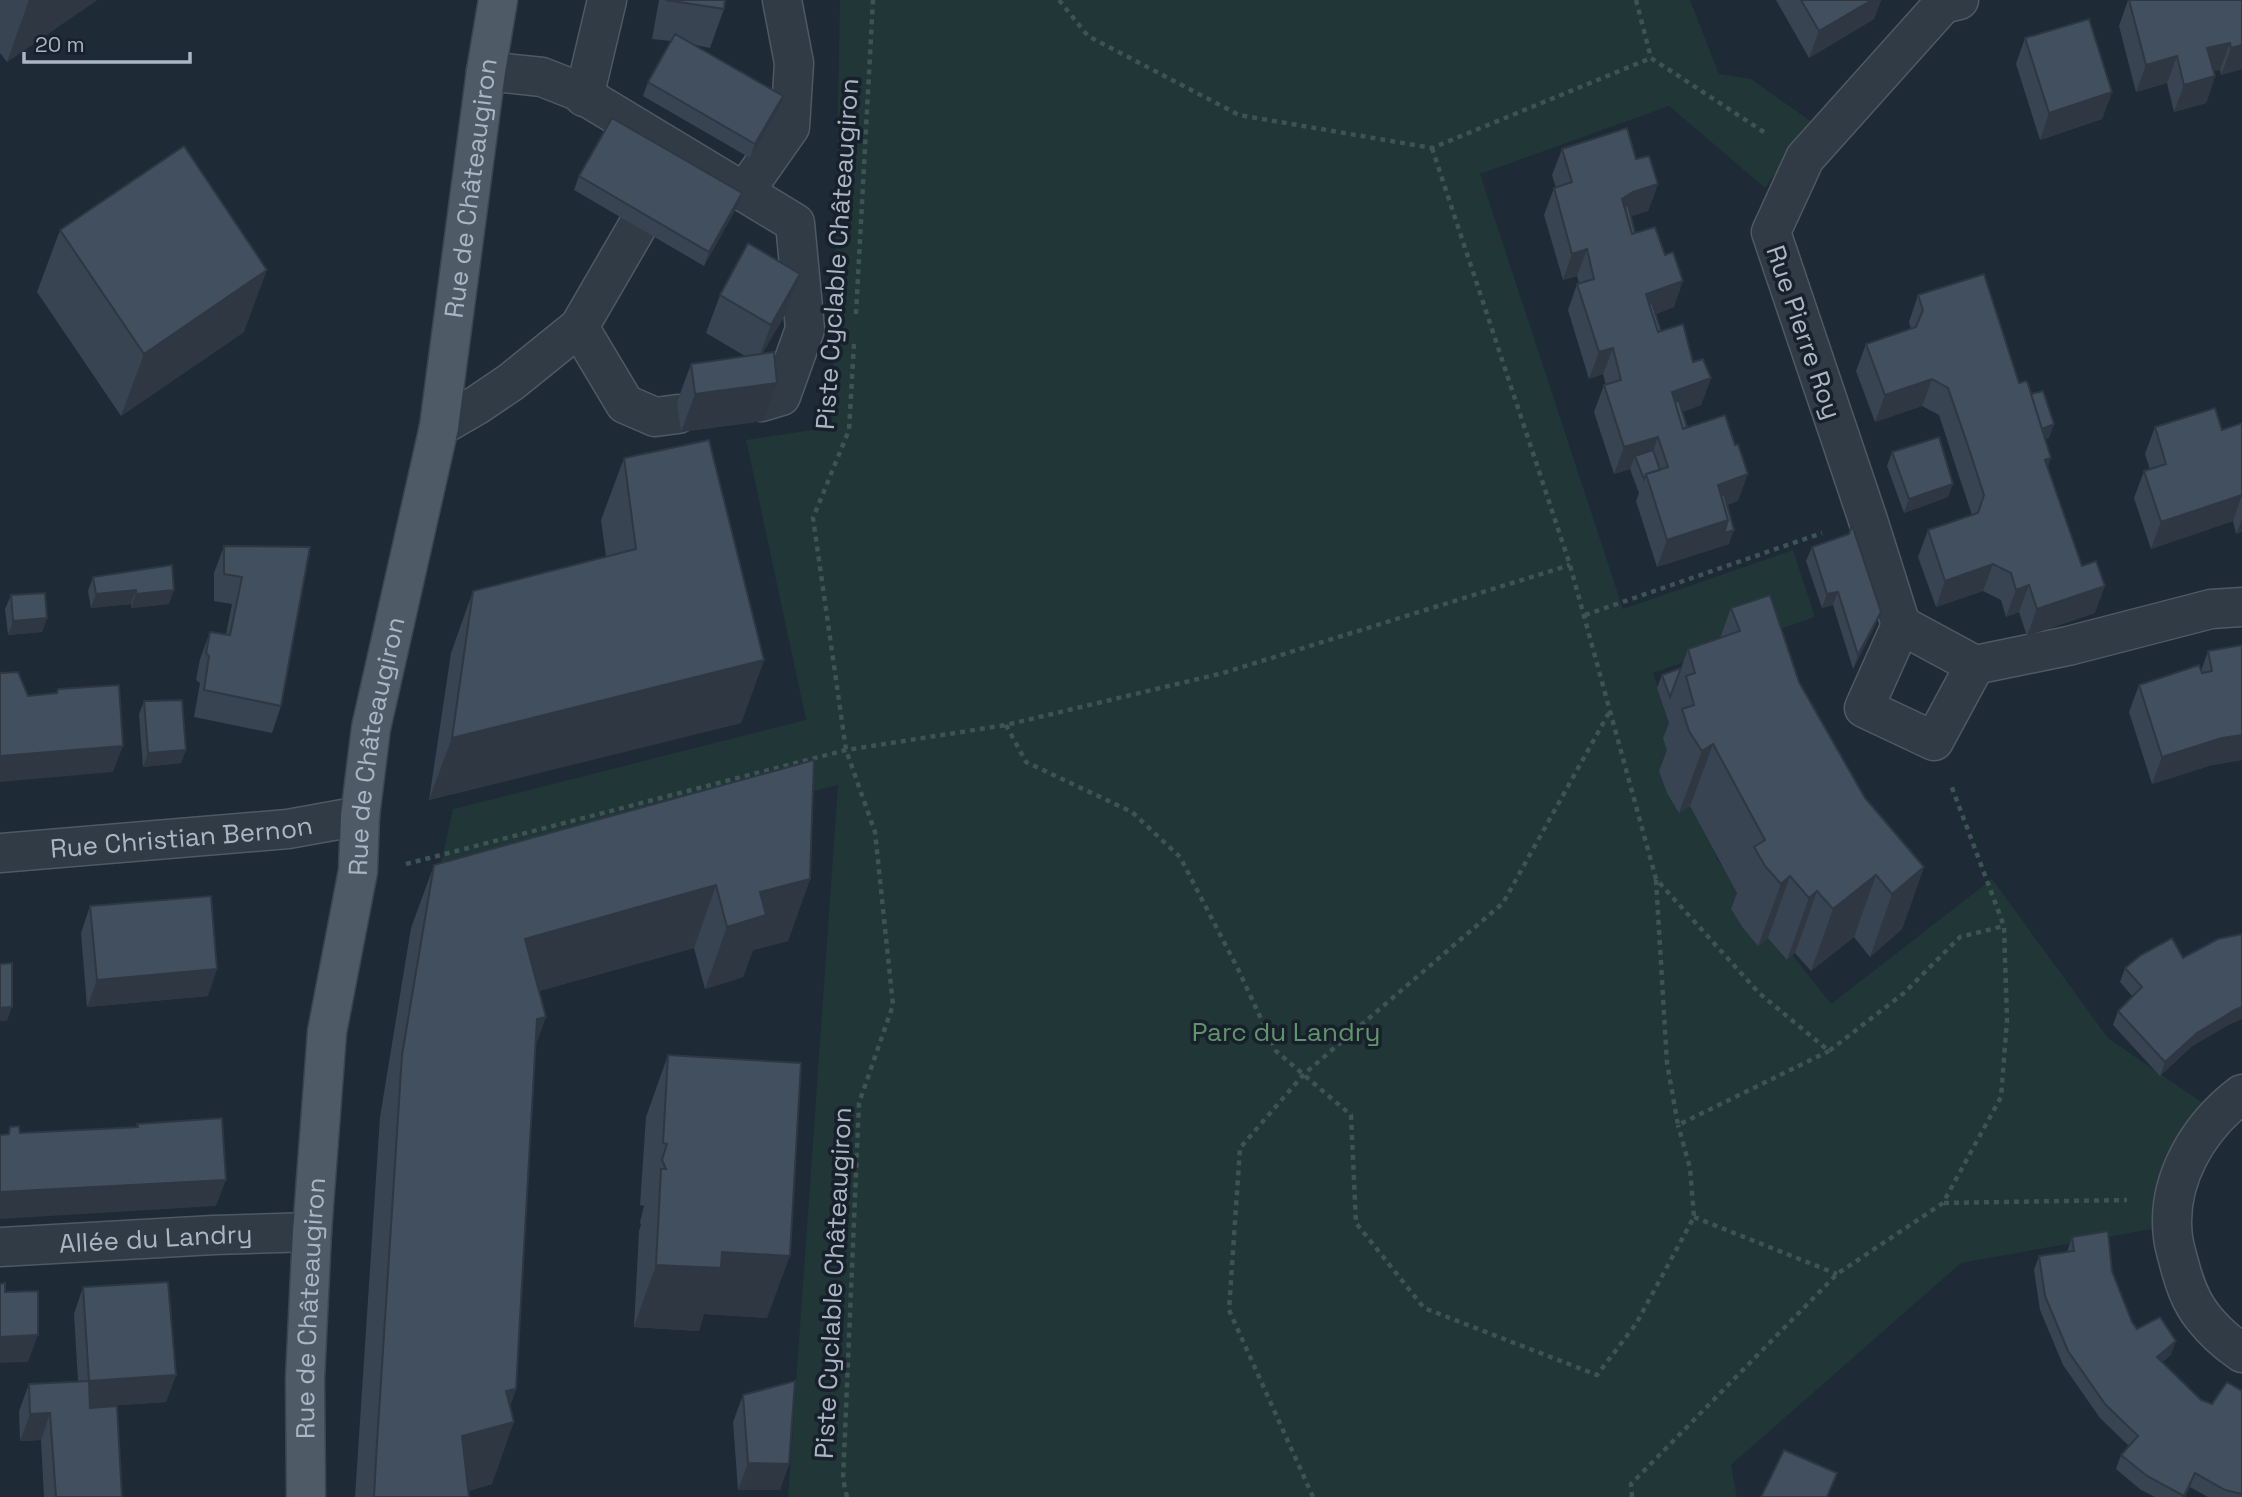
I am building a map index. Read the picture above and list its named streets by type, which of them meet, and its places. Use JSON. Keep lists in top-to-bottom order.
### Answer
{
  "streets": {
    "main road": ["Rue de Châteaugiron"],
    "street": ["Rue Pierre Roy", "Rue Christian Bernon", "Allée du Landry"],
    "path": ["Piste Cyclable Châteaugiron"]
  },
  "crossings": [
    ["Rue de Châteaugiron", "Rue Christian Bernon"],
    ["Rue de Châteaugiron", "Allée du Landry"]
  ],
  "parks": ["Parc du Landry"],
  "scale_bar": "20 m"
}
